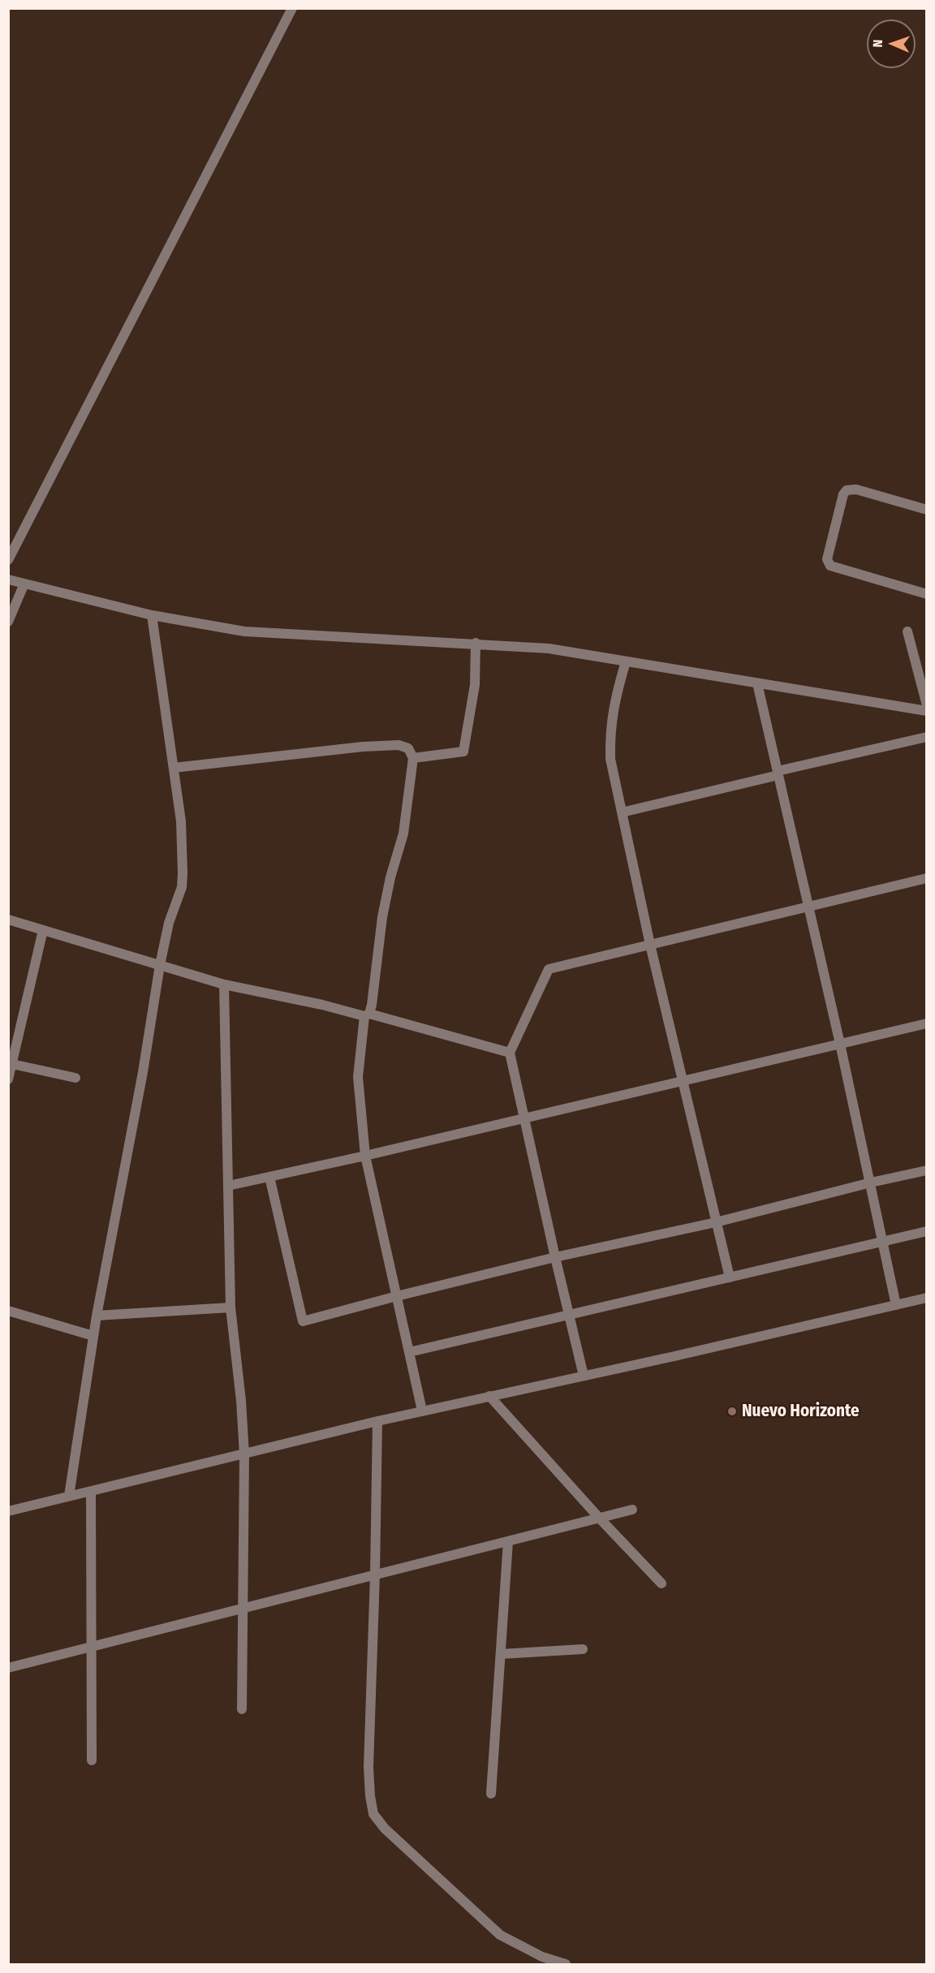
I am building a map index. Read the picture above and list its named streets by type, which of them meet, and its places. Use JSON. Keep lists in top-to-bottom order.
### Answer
{
  "places": ["Nuevo Horizonte"],
  "north": "left"
}
